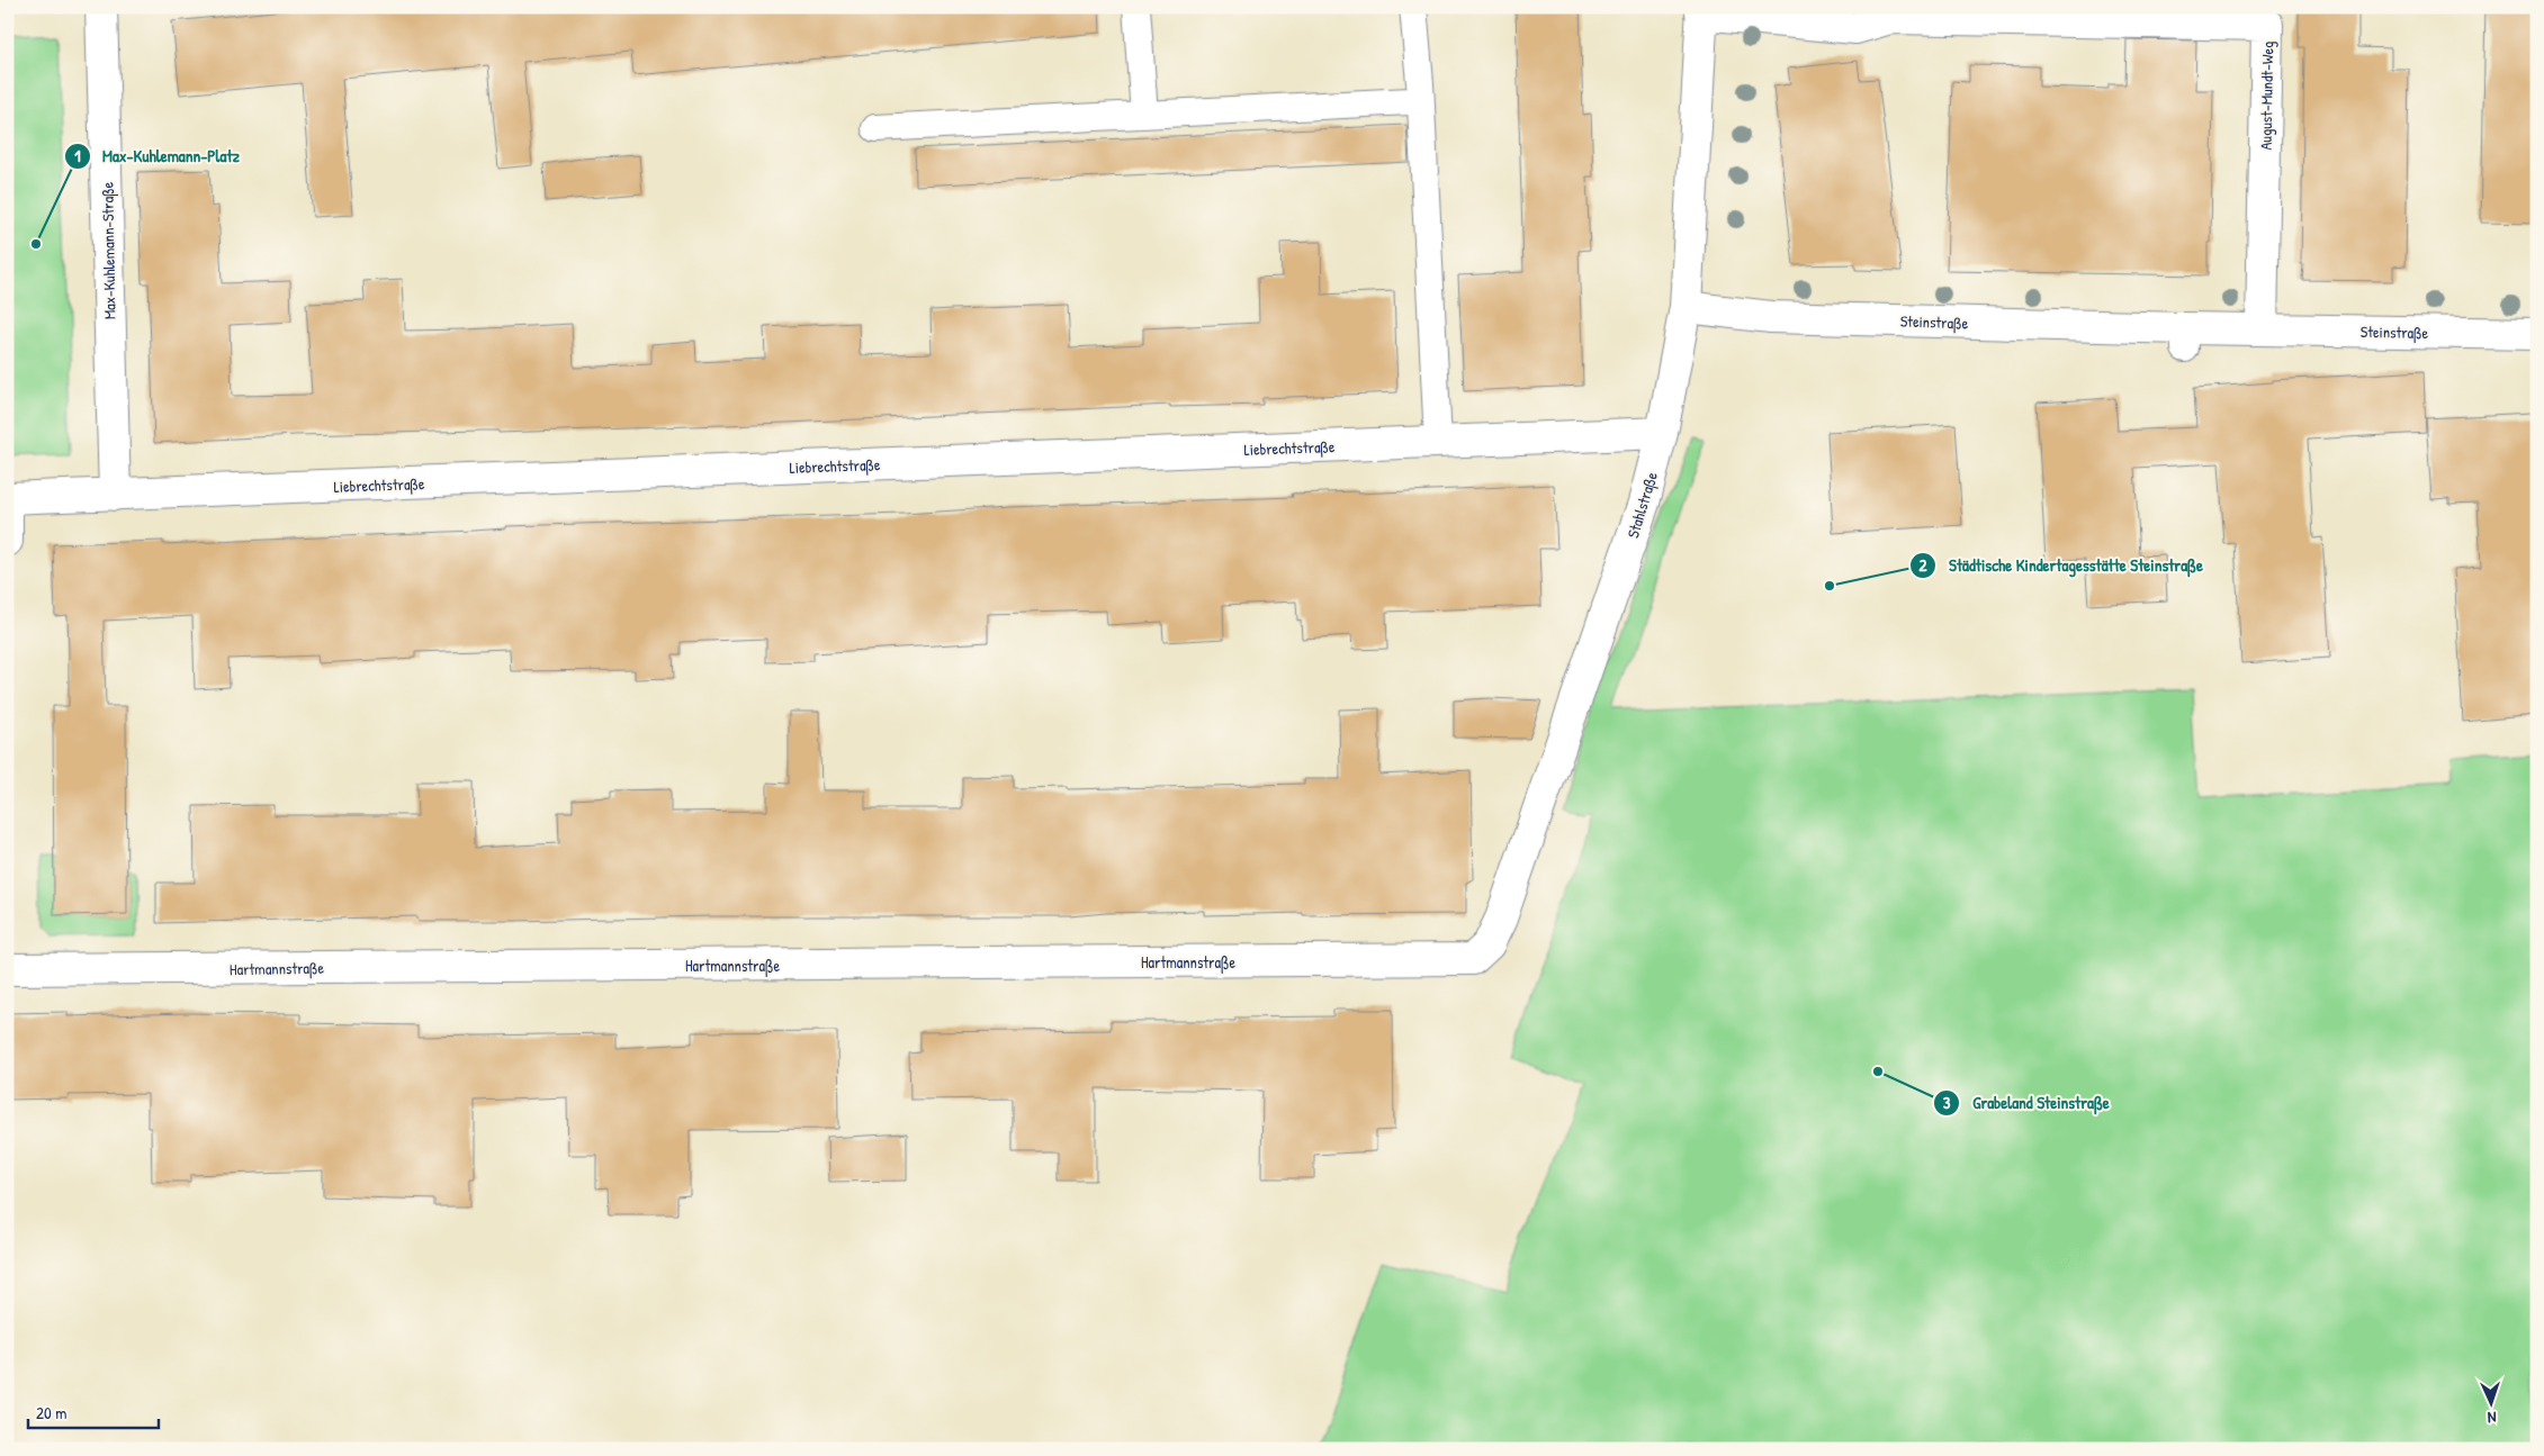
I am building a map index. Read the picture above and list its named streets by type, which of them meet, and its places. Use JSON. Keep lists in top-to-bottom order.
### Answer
{
  "streets": {
    "street": [
      "August-Mundt-Weg",
      "Max-Kuhlemann-Straße",
      "Steinstraße",
      "Liebrechtstraße",
      "Stahlstraße",
      "Hartmannstraße"
    ]
  },
  "crossings": [
    ["August-Mundt-Weg", "Steinstraße"],
    ["August-Mundt-Weg", "Stahlstraße"],
    ["Max-Kuhlemann-Straße", "Liebrechtstraße"],
    ["Steinstraße", "Stahlstraße"],
    ["Liebrechtstraße", "Stahlstraße"],
    ["Stahlstraße", "Hartmannstraße"]
  ],
  "places": ["Max-Kuhlemann-Platz", "Städtische Kindertagesstätte Steinstraße", "Grabeland Steinstraße"],
  "scale_bar": "20 m",
  "north": "bottom"
}
